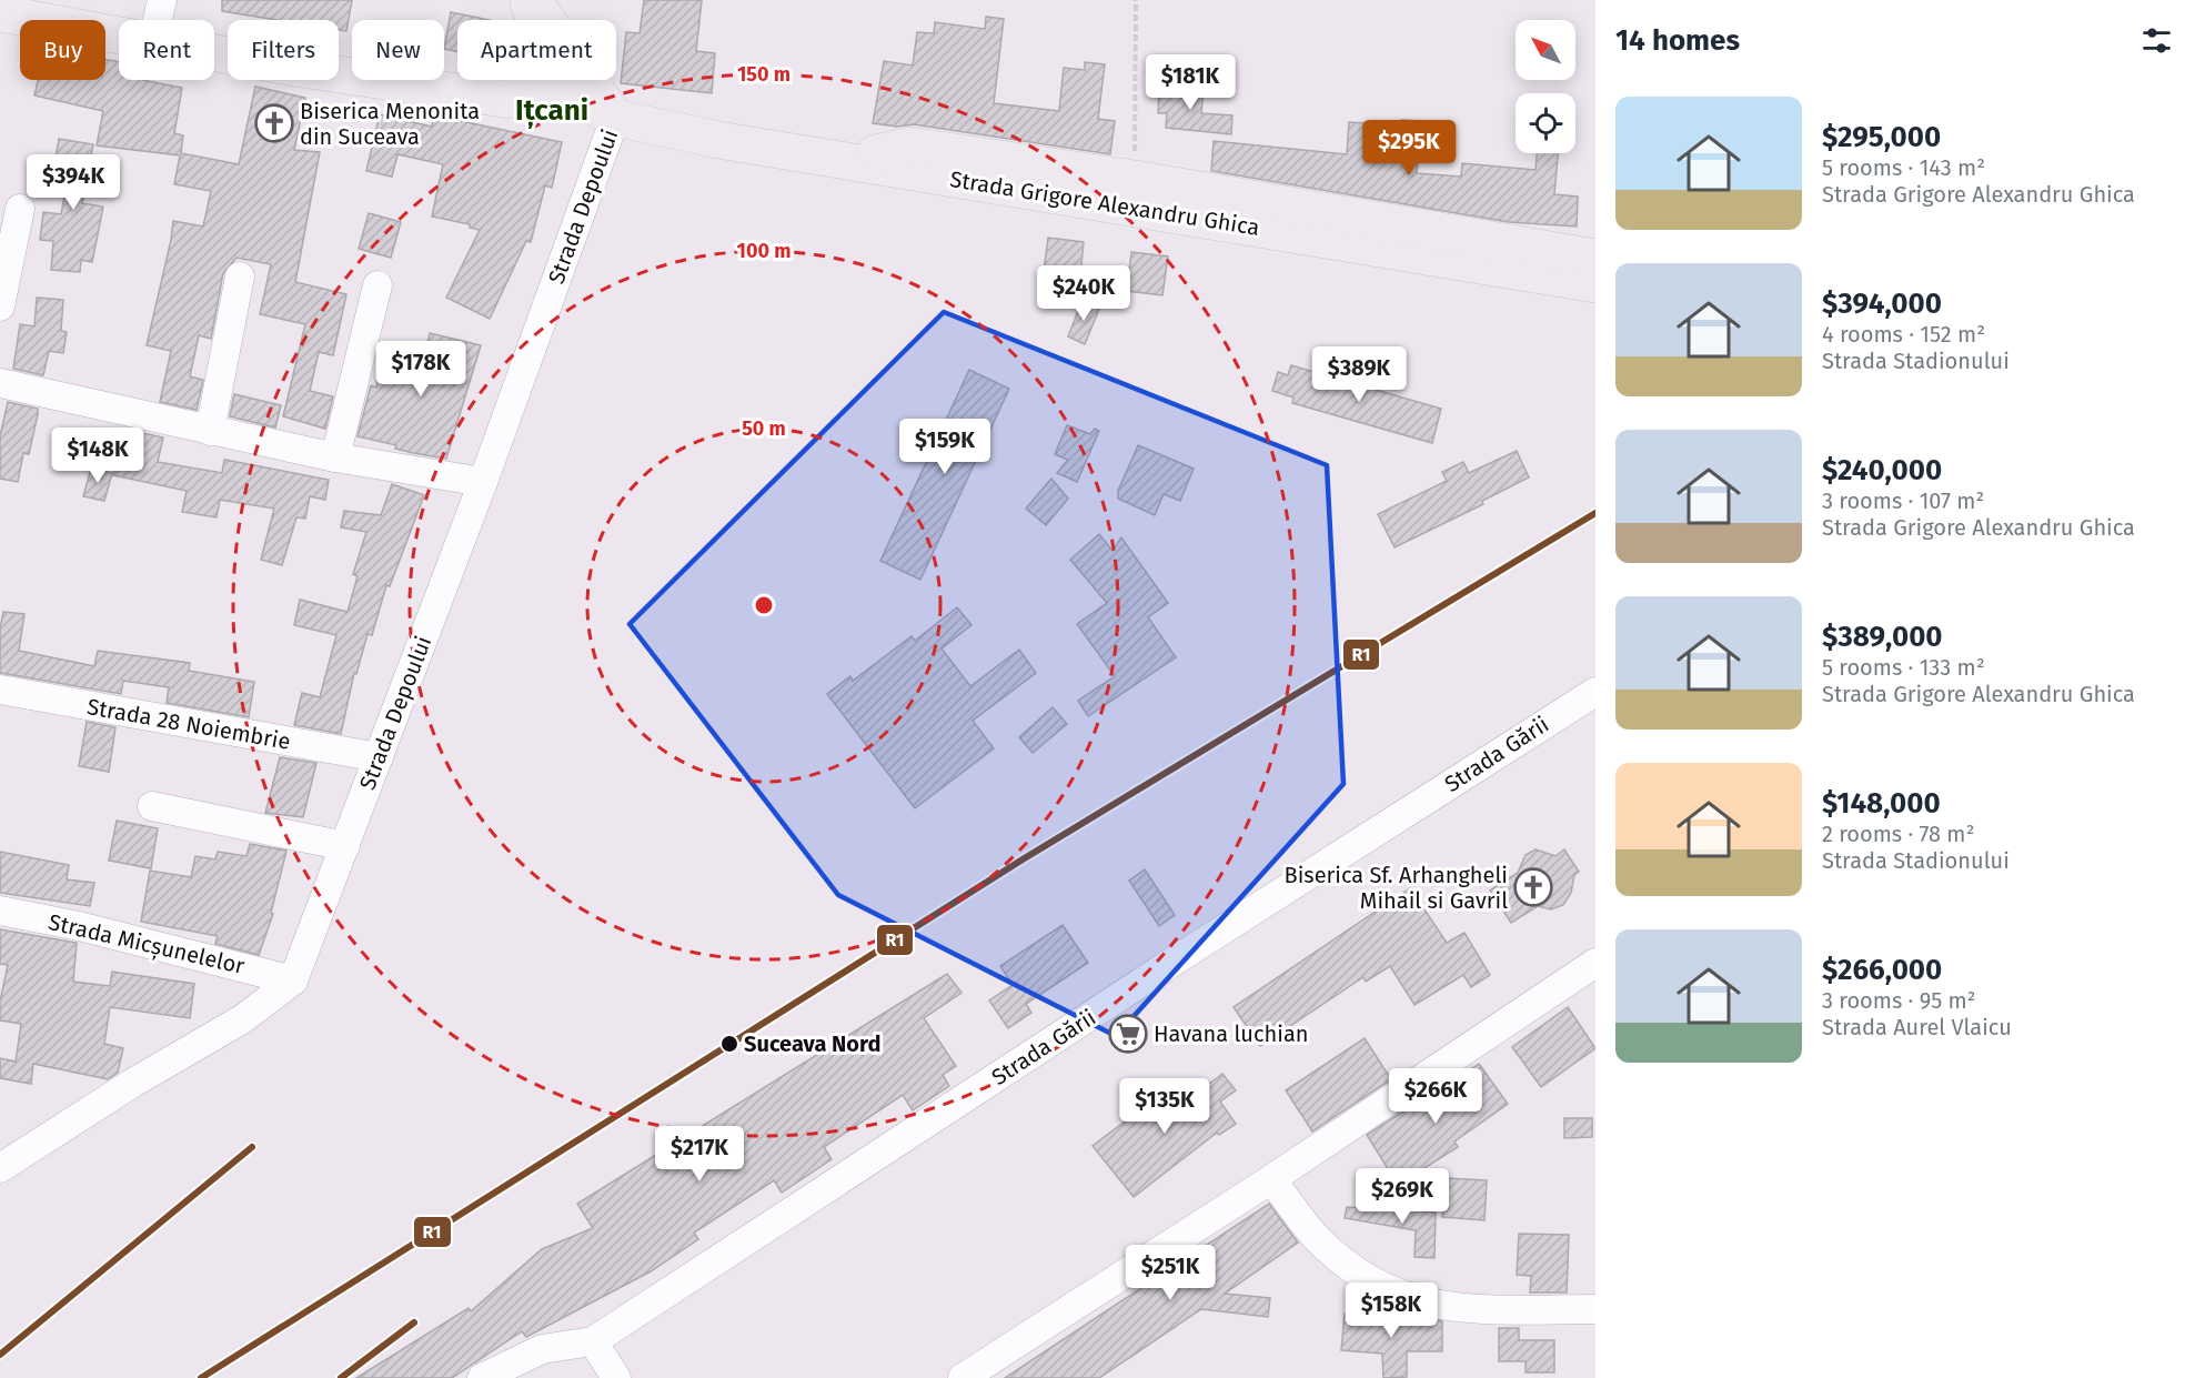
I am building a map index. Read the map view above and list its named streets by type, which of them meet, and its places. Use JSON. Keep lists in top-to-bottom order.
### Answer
{
  "streets": {
    "main road": ["Strada Grigore Alexandru Ghica"],
    "street": [
      "Strada Depoului",
      "Strada 28 Noiembrie",
      "Strada Gării",
      "Strada Micșunelelor"
    ]
  },
  "crossings": [
    ["Strada Grigore Alexandru Ghica", "Strada Depoului"],
    ["Strada Depoului", "Strada 28 Noiembrie"],
    ["Strada Depoului", "Strada Micșunelelor"]
  ],
  "districts": ["Ițcani"],
  "places": {
    "church": ["Biserica Menonita din Suceava", "Biserica Sf. Arhangheli Mihail si Gavril"],
    "supermarket": ["Havana luchian"],
    "other": ["Suceava Nord"]
  },
  "lines": ["transit line R1"],
  "north": "top left",
  "page": {
    "heading": "14 homes",
    "chip": [
      "Buy",
      "Rent",
      "Filters",
      "New",
      "Apartment"
    ],
    "price": [
      "$181K",
      "$295K",
      "$394K",
      "$240K",
      "$178K",
      "$389K",
      "$159K",
      "$148K",
      "$266K",
      "$135K",
      "$217K",
      "$269K",
      "$251K",
      "$158K"
    ],
    "list": [
      {
        "name": "$295,000",
        "note": "5 rooms · 143 m² · Strada Grigore Alexandru Ghica"
      },
      {
        "name": "$394,000",
        "note": "4 rooms · 152 m² · Strada Stadionului"
      },
      {
        "name": "$240,000",
        "note": "3 rooms · 107 m² · Strada Grigore Alexandru Ghica"
      },
      {
        "name": "$389,000",
        "note": "5 rooms · 133 m² · Strada Grigore Alexandru Ghica"
      },
      {
        "name": "$148,000",
        "note": "2 rooms · 78 m² · Strada Stadionului"
      },
      {
        "name": "$266,000",
        "note": "3 rooms · 95 m² · Strada Aurel Vlaicu"
      }
    ]
  },
  "rings": ["150 m", "100 m", "50 m"]
}
